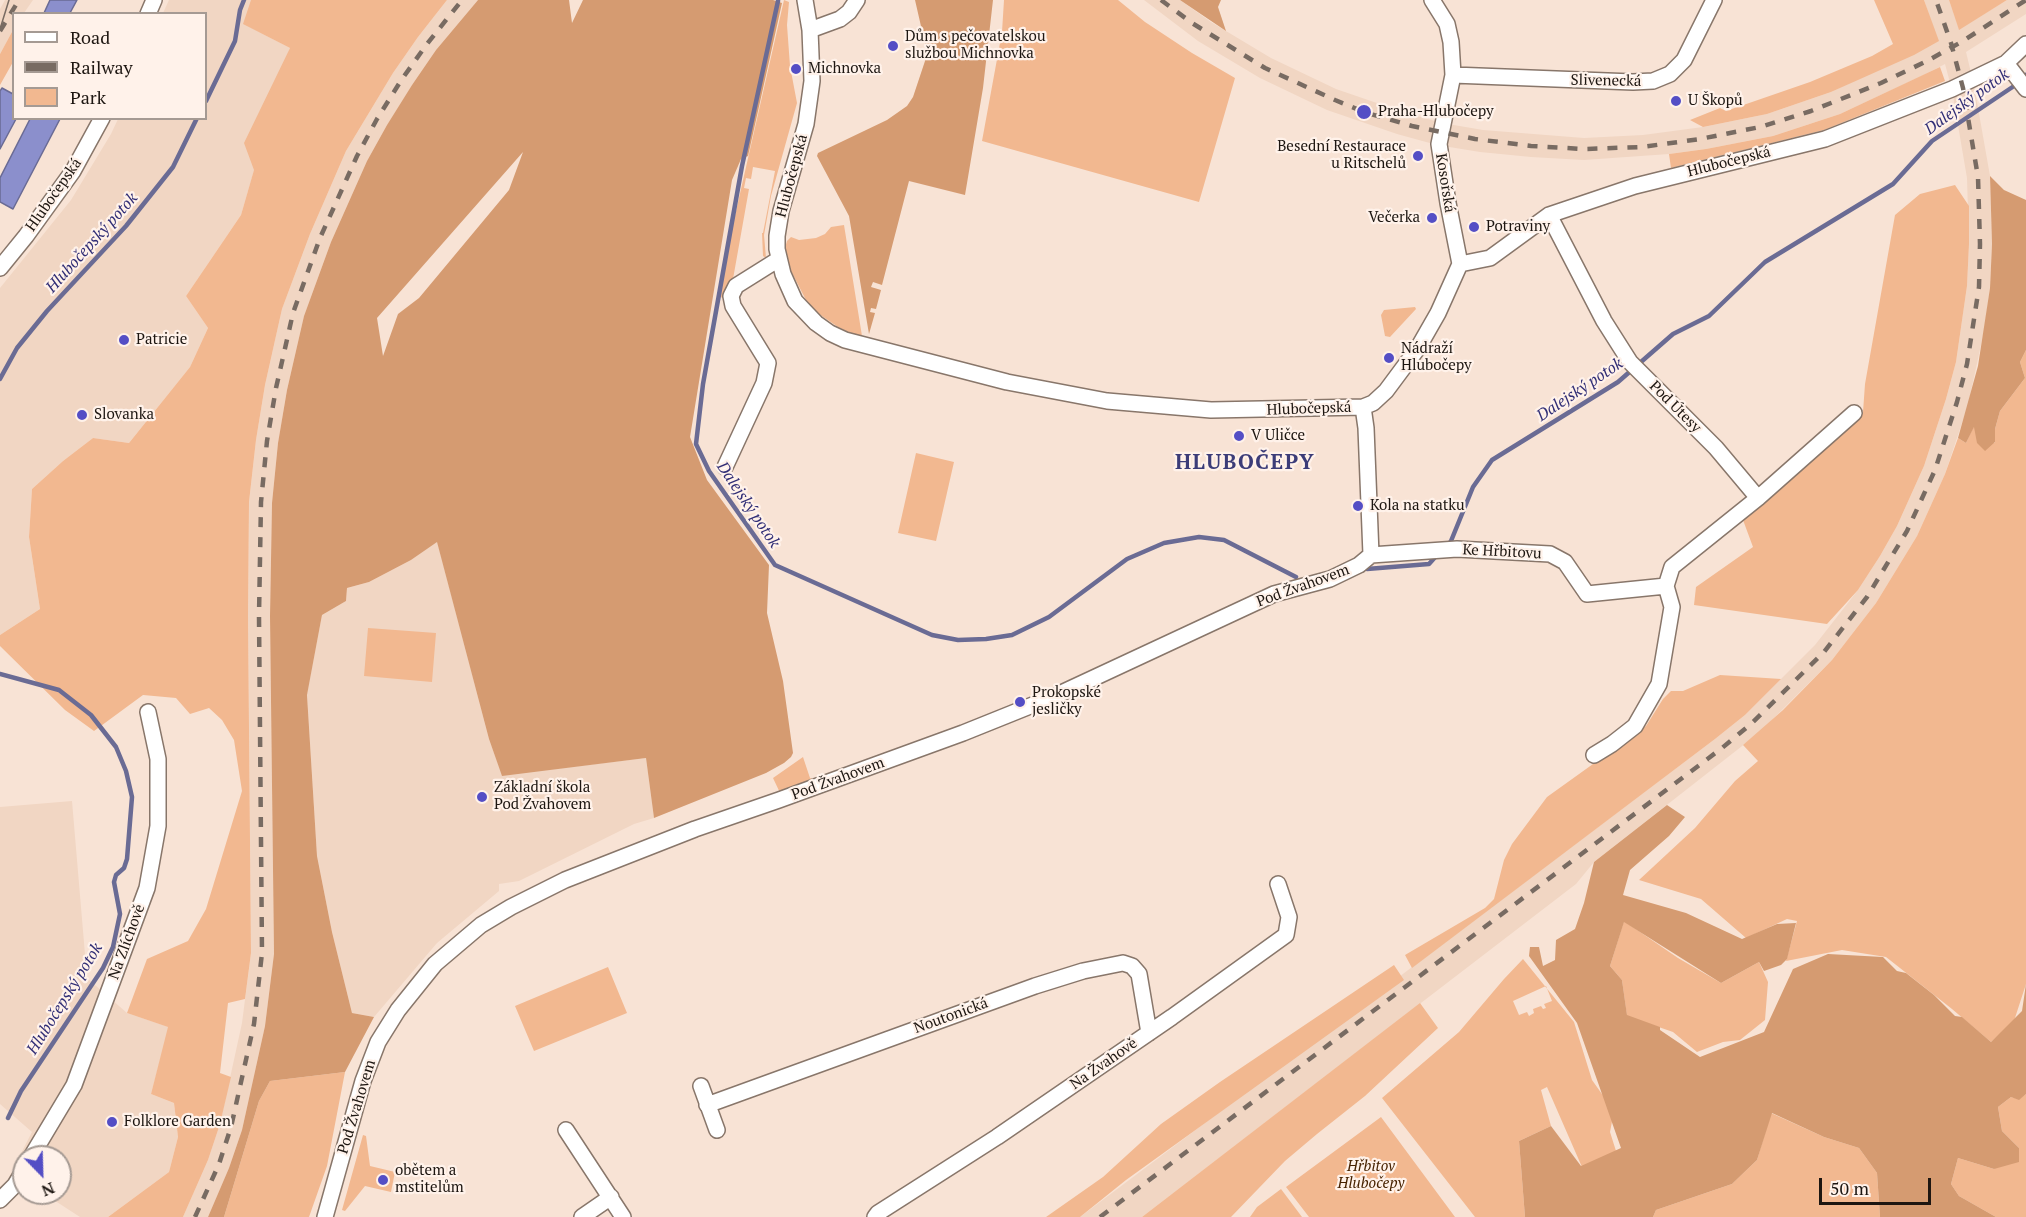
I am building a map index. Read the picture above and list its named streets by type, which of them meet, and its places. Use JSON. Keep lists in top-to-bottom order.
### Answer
{
  "streets": {
    "street": [
      "Slivenecká",
      "Hlubočepská",
      "Kosořská",
      "Pod Útesy",
      "Ke Hřbitovu",
      "Pod Žvahovem",
      "Na Zlíchově",
      "Noutonická",
      "Na Žvahově"
    ]
  },
  "crossings": [
    ["Slivenecká", "Kosořská"],
    ["Hlubočepská", "Kosořská"],
    ["Hlubočepská", "Pod Útesy"],
    ["Ke Hřbitovu", "Pod Žvahovem"],
    ["Noutonická", "Na Žvahově"]
  ],
  "districts": ["HLUBOČEPY"],
  "water": ["Dalejský potok", "Hlubočepský potok"],
  "parks": ["Hřbitov Hlubočepy"],
  "places": [
    "Dům s pečovatelskou službou Michnovka",
    "Michnovka",
    "U Škopů",
    "Praha-Hlubočepy",
    "Besední Restaurace u Ritschelů",
    "Večerka",
    "Potraviny",
    "Patricie",
    "Nádraží Hlubočepy",
    "Slovanka",
    "V Uličce",
    "Kola na statku",
    "Prokopské jesličky",
    "Základní škola Pod Žvahovem",
    "Folklore Garden",
    "obětem a mstitelům"
  ],
  "legend": ["Road", "Railway", "Park"],
  "scale_bar": "50 m",
  "north": "bottom right"
}
